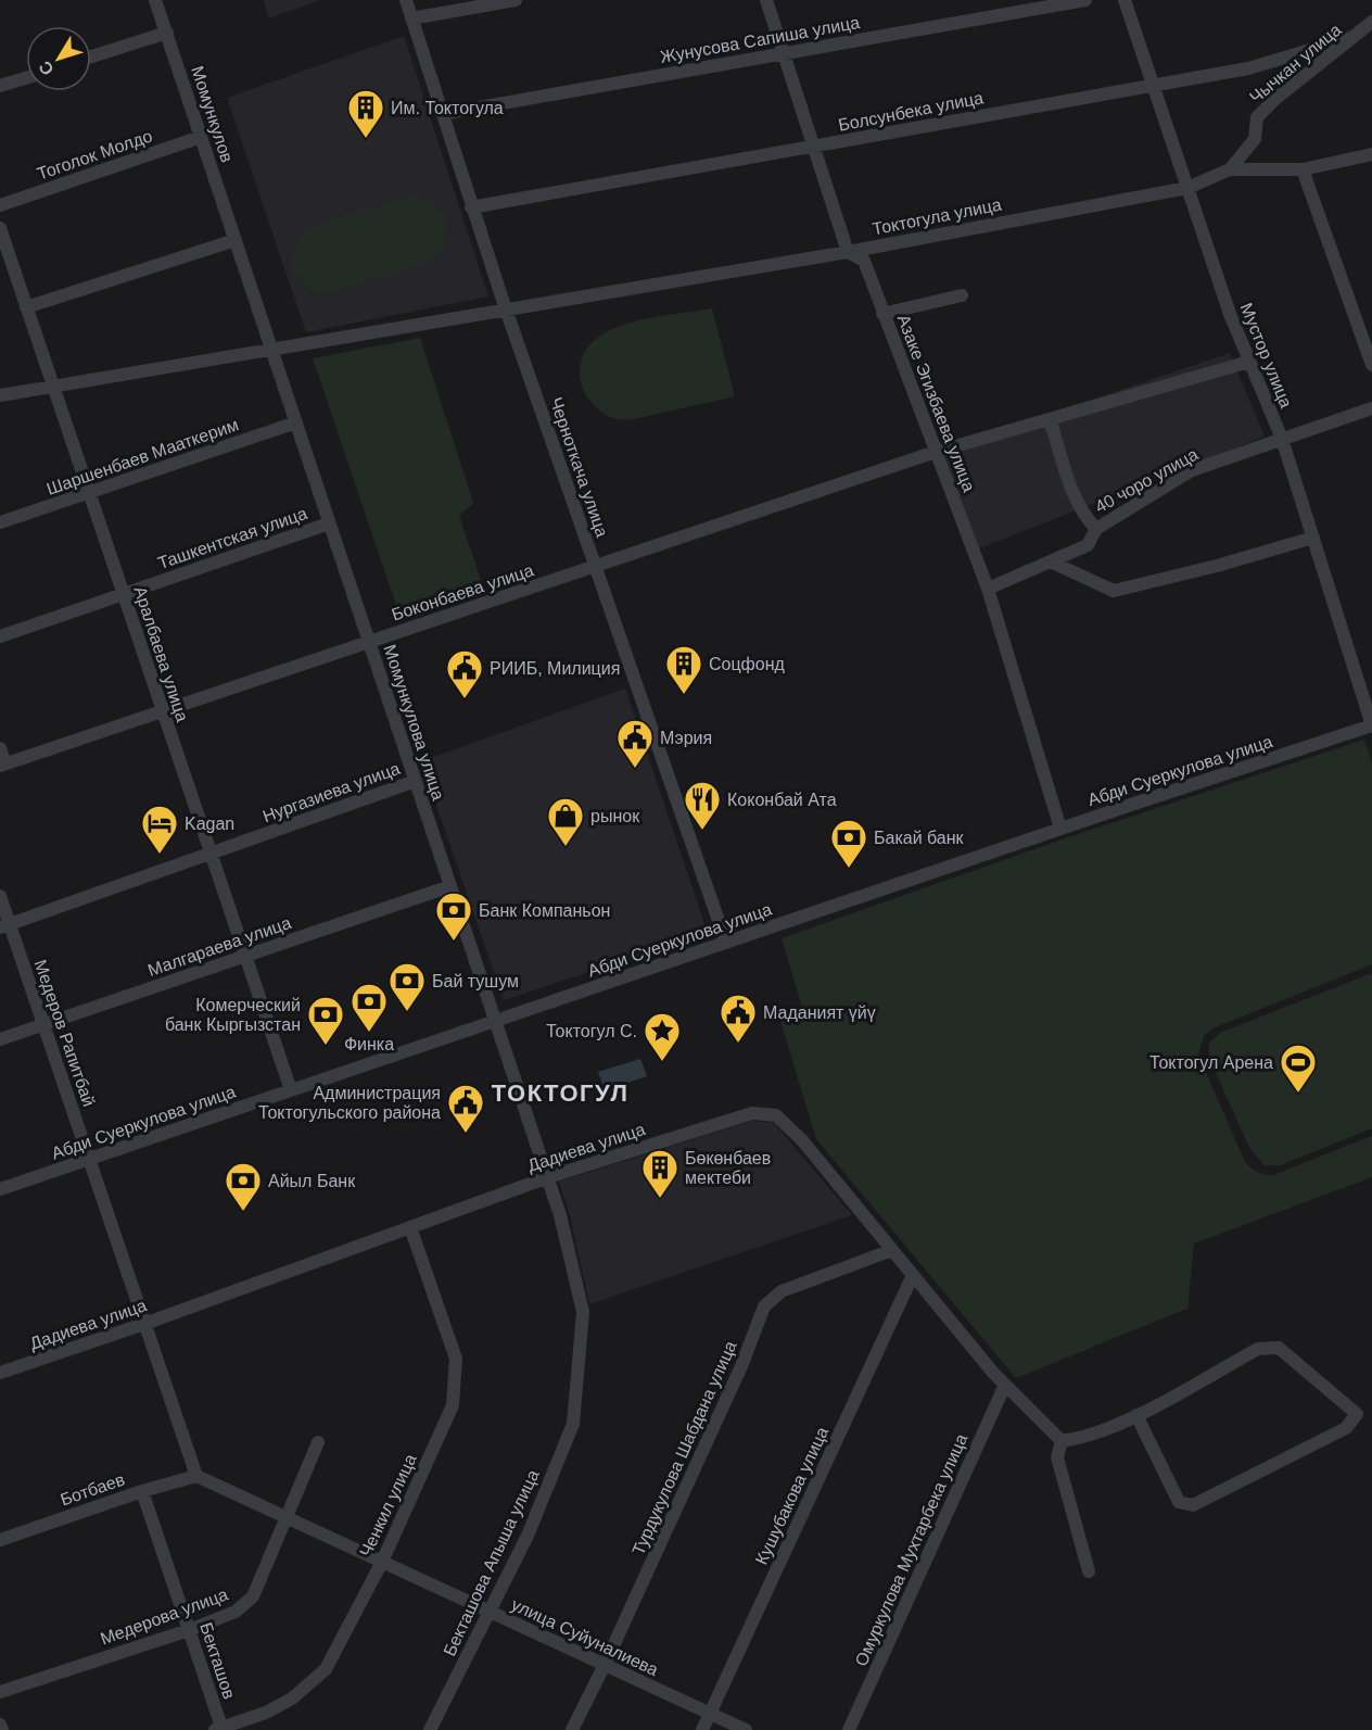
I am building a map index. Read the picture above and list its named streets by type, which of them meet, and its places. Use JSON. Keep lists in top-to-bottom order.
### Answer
{
  "streets": {
    "street": [
      "Жунусова Сапиша улица",
      "Чычкан улица",
      "Болсунбека улица",
      "Момункулов",
      "Тоголок Молдо",
      "Токтогула улица",
      "Мустор улица",
      "Азаке Эгизбаева улица",
      "Шаршенбаев Мааткерим",
      "Черноткача улица",
      "40 чоро улица",
      "Ташкентская улица",
      "Боконбаева улица",
      "Аралбаева улица",
      "Момункулова улица",
      "Абди Суеркулова улица",
      "Нургазиева улица",
      "Малгараева улица",
      "Медеров Рапитбай",
      "Дадиева улица",
      "Турдукулова Шабдана улица",
      "Ботбаев",
      "Кушубакова улица",
      "Ченкил улица",
      "Омуркулова Мухтарбека улица",
      "Бекташова Апыша улица",
      "Медерова улица",
      "улица Суйуналиева",
      "Бекташов"
    ]
  },
  "crossings": [
    ["Жунусова Сапиша улица", "Азаке Эгизбаева улица"],
    ["Жунусова Сапиша улица", "Черноткача улица"],
    ["Чычкан улица", "Болсунбека улица"],
    ["Чычкан улица", "Токтогула улица"],
    ["Болсунбека улица", "Мустор улица"],
    ["Болсунбека улица", "Азаке Эгизбаева улица"],
    ["Болсунбека улица", "Черноткача улица"],
    ["Момункулов", "Тоголок Молдо"],
    ["Момункулов", "Момункулова улица"],
    ["Токтогула улица", "Мустор улица"],
    ["Токтогула улица", "Азаке Эгизбаева улица"],
    ["Токтогула улица", "Черноткача улица"],
    ["Токтогула улица", "Аралбаева улица"],
    ["Токтогула улица", "Момункулова улица"],
    ["Мустор улица", "40 чоро улица"],
    ["Мустор улица", "Боконбаева улица"],
    ["Мустор улица", "Абди Суеркулова улица"],
    ["Азаке Эгизбаева улица", "40 чоро улица"],
    ["Азаке Эгизбаева улица", "Боконбаева улица"],
    ["Азаке Эгизбаева улица", "Абди Суеркулова улица"],
    ["Шаршенбаев Мааткерим", "Аралбаева улица"],
    ["Шаршенбаев Мааткерим", "Момункулова улица"],
    ["Черноткача улица", "Боконбаева улица"],
    ["Черноткача улица", "Абди Суеркулова улица"],
    ["Ташкентская улица", "Аралбаева улица"],
    ["Ташкентская улица", "Момункулова улица"],
    ["Боконбаева улица", "Аралбаева улица"],
    ["Боконбаева улица", "Момункулова улица"],
    ["Аралбаева улица", "Абди Суеркулова улица"],
    ["Аралбаева улица", "Нургазиева улица"],
    ["Аралбаева улица", "Малгараева улица"],
    ["Момункулова улица", "Абди Суеркулова улица"],
    ["Момункулова улица", "Нургазиева улица"],
    ["Момункулова улица", "Малгараева улица"],
    ["Момункулова улица", "Дадиева улица"],
    ["Момункулова улица", "Бекташова Апыша улица"],
    ["Абди Суеркулова улица", "Медеров Рапитбай"],
    ["Нургазиева улица", "Медеров Рапитбай"],
    ["Малгараева улица", "Медеров Рапитбай"],
    ["Медеров Рапитбай", "Дадиева улица"],
    ["Медеров Рапитбай", "Ботбаев"],
    ["Медеров Рапитбай", "улица Суйуналиева"],
    ["Дадиева улица", "Турдукулова Шабдана улица"],
    ["Дадиева улица", "Кушубакова улица"],
    ["Дадиева улица", "Ченкил улица"],
    ["Дадиева улица", "Омуркулова Мухтарбека улица"],
    ["Турдукулова Шабдана улица", "улица Суйуналиева"],
    ["Ботбаев", "улица Суйуналиева"],
    ["Ботбаев", "Бекташов"],
    ["Кушубакова улица", "улица Суйуналиева"],
    ["Ченкил улица", "улица Суйуналиева"],
    ["Ченкил улица", "Бекташов"],
    ["Бекташова Апыша улица", "улица Суйуналиева"],
    ["Медерова улица", "улица Суйуналиева"],
    ["Медерова улица", "Бекташов"]
  ],
  "districts": ["ТОКТОГУЛ"],
  "places": {
    "building": ["Им. Токтогула", "Соцфонд", "Бөкөнбаев мектеби"],
    "public building": [
      "РИИБ, Милиция",
      "Мэрия",
      "Маданият үйү",
      "Администрация Токтогульского района"
    ],
    "restaurant": ["Коконбай Ата"],
    "shop": ["рынок"],
    "hotel": ["Kagan"],
    "bank": [
      "Бакай банк",
      "Банк Компаньон",
      "Бай тушум",
      "Финка",
      "Комерческий банк Кыргызстан",
      "Айыл Банк"
    ],
    "place": ["Токтогул С."],
    "sports": ["Токтогул Арена"]
  },
  "north": "bottom left"
}
